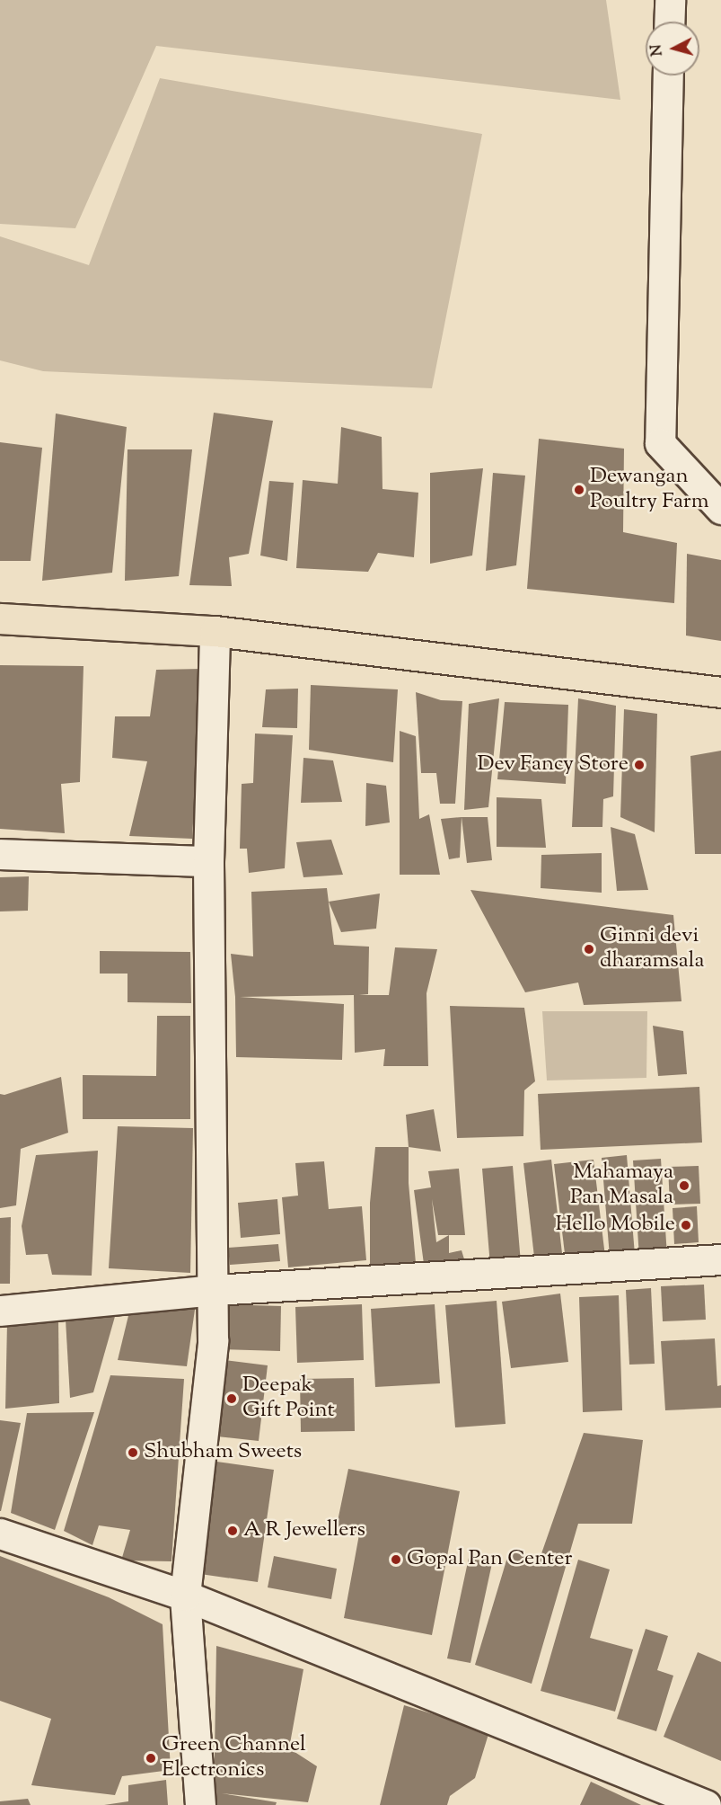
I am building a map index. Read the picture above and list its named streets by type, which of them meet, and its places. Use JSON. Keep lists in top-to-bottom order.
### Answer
{
  "places": [
    "Dewangan Poultry Farm",
    "Dev Fancy Store",
    "Ginni devi dharamsala",
    "Mahamaya Pan Masala",
    "Hello Mobile",
    "Deepak Gift Point",
    "Shubham Sweets",
    "A R Jewellers",
    "Gopal Pan Center",
    "Green Channel Electronics"
  ],
  "north": "left"
}
